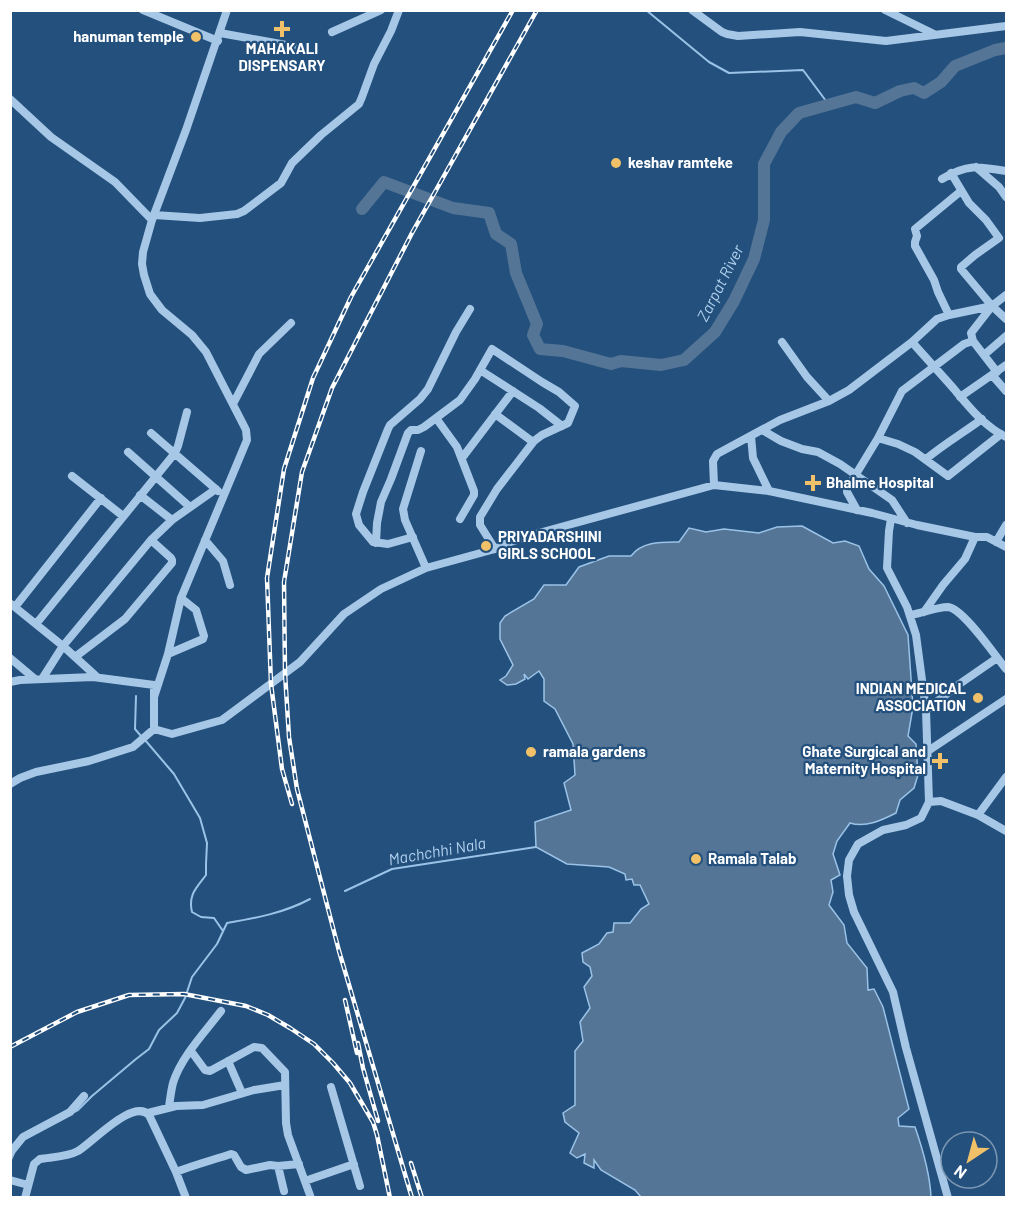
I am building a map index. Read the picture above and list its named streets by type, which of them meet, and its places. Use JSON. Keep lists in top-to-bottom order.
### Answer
{
  "water": ["Zarpat River", "Machchhi Nala"],
  "places": {
    "health": ["MAHAKALI DISPENSARY", "Bhalme Hospital", "Ghate Surgical and Maternity Hospital"],
    "other": [
      "hanuman temple",
      "keshav ramteke",
      "PRIYADARSHINI GIRLS SCHOOL",
      "INDIAN MEDICAL ASSOCIATION",
      "ramala gardens",
      "Ramala Talab"
    ]
  },
  "north": "bottom left"
}
